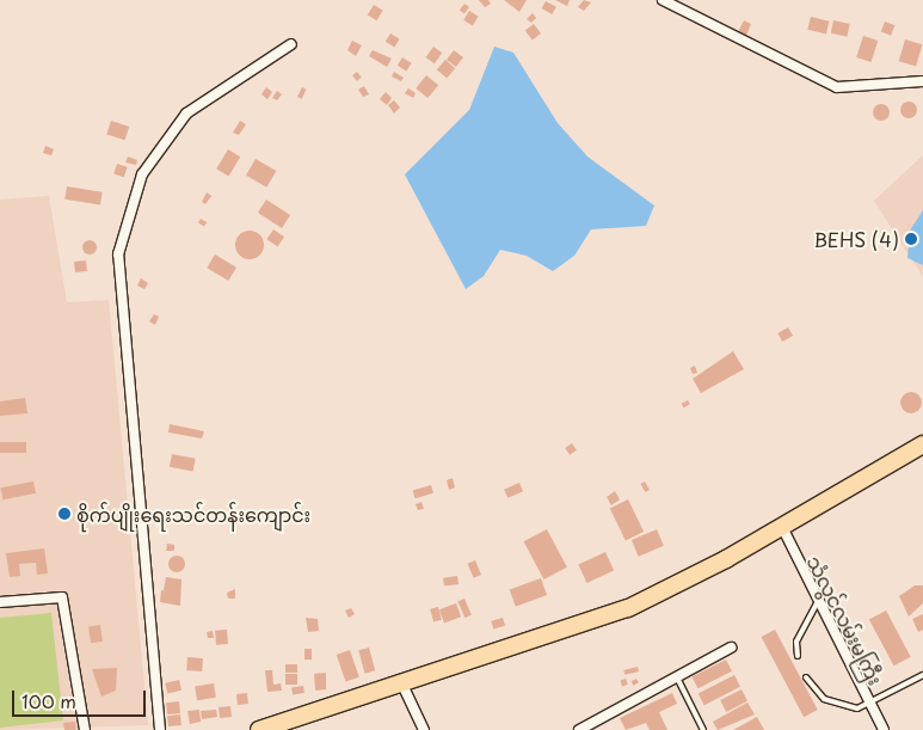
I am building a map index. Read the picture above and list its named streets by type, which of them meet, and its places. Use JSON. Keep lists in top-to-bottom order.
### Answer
{
  "streets": {
    "street": ["သံလွင်လမ်းမကြီး"]
  },
  "places": ["BEHS (4)", "စိုက်ပျိုးရေးသင်တန်းကျောင်း"],
  "scale_bar": "100 m"
}
